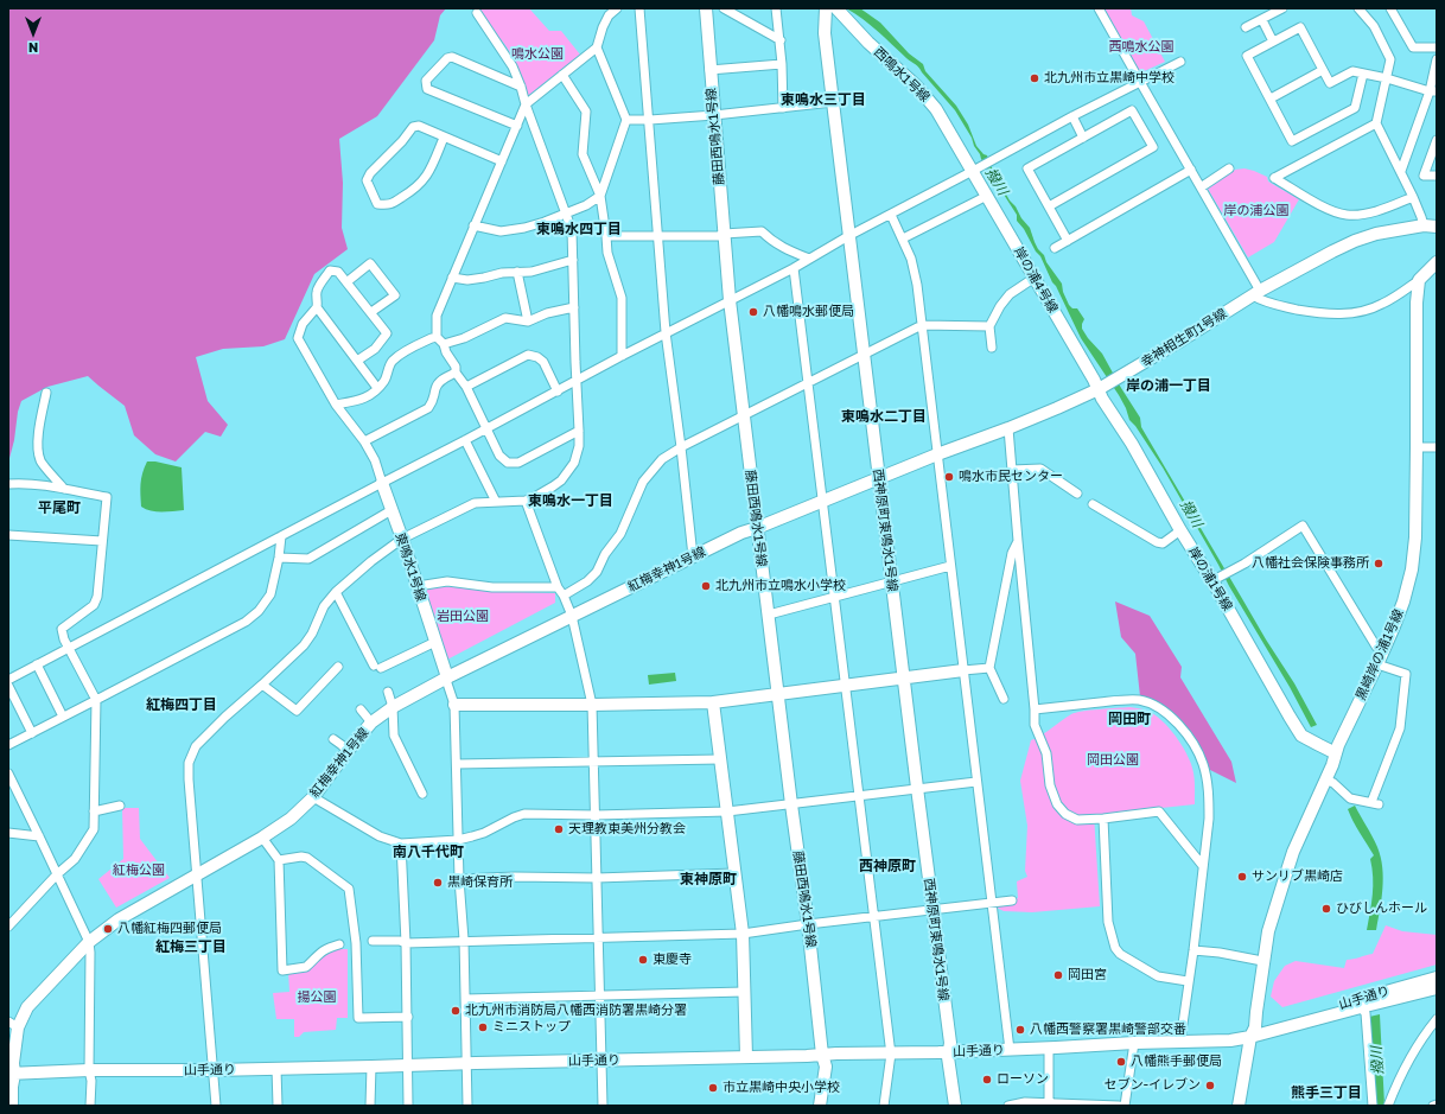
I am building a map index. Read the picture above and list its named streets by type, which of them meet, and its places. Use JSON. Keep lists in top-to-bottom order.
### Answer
{
  "streets": {
    "street": [
      "西鳴水1号線",
      "藤田西鳴水1号線",
      "岸の浦4号線",
      "幸神相生町1号線",
      "西神原町東鳴水1号線",
      "東鳴水1号線",
      "紅梅幸神1号線",
      "岸の浦1号線",
      "黒崎岸の浦1号線",
      "山手通り"
    ]
  },
  "crossings": [
    ["西鳴水1号線", "岸の浦4号線"],
    ["藤田西鳴水1号線", "紅梅幸神1号線"],
    ["藤田西鳴水1号線", "山手通り"],
    ["岸の浦4号線", "幸神相生町1号線"],
    ["岸の浦4号線", "岸の浦1号線"],
    ["幸神相生町1号線", "西神原町東鳴水1号線"],
    ["幸神相生町1号線", "紅梅幸神1号線"],
    ["幸神相生町1号線", "岸の浦1号線"],
    ["西神原町東鳴水1号線", "紅梅幸神1号線"],
    ["西神原町東鳴水1号線", "山手通り"],
    ["東鳴水1号線", "紅梅幸神1号線"],
    ["紅梅幸神1号線", "山手通り"],
    ["岸の浦1号線", "黒崎岸の浦1号線"],
    ["黒崎岸の浦1号線", "山手通り"]
  ],
  "districts": [
    "東鳴水三丁目",
    "東鳴水四丁目",
    "岸の浦一丁目",
    "東鳴水二丁目",
    "東鳴水一丁目",
    "平尾町",
    "紅梅四丁目",
    "岡田町",
    "南八千代町",
    "西神原町",
    "東神原町",
    "紅梅三丁目",
    "熊手三丁目"
  ],
  "water": ["撥川"],
  "parks": [
    "西鳴水公園",
    "鳴水公園",
    "岸の浦公園",
    "岩田公園",
    "岡田公園",
    "紅梅公園",
    "揚公園"
  ],
  "places": [
    "北九州市立黒崎中学校",
    "八幡鳴水郵便局",
    "鳴水市民センター",
    "八幡社会保険事務所",
    "北九州市立鳴水小学校",
    "天理教東美州分教会",
    "サンリブ黒崎店",
    "黒崎保育所",
    "ひびしんホール",
    "八幡紅梅四郵便局",
    "東慶寺",
    "岡田宮",
    "北九州市消防局八幡西消防署黒崎分署",
    "ミニストップ",
    "八幡西警察署黒崎警部交番",
    "八幡熊手郵便局",
    "ローソン",
    "セブン-イレブン",
    "市立黒崎中央小学校"
  ],
  "north": "bottom"
}
